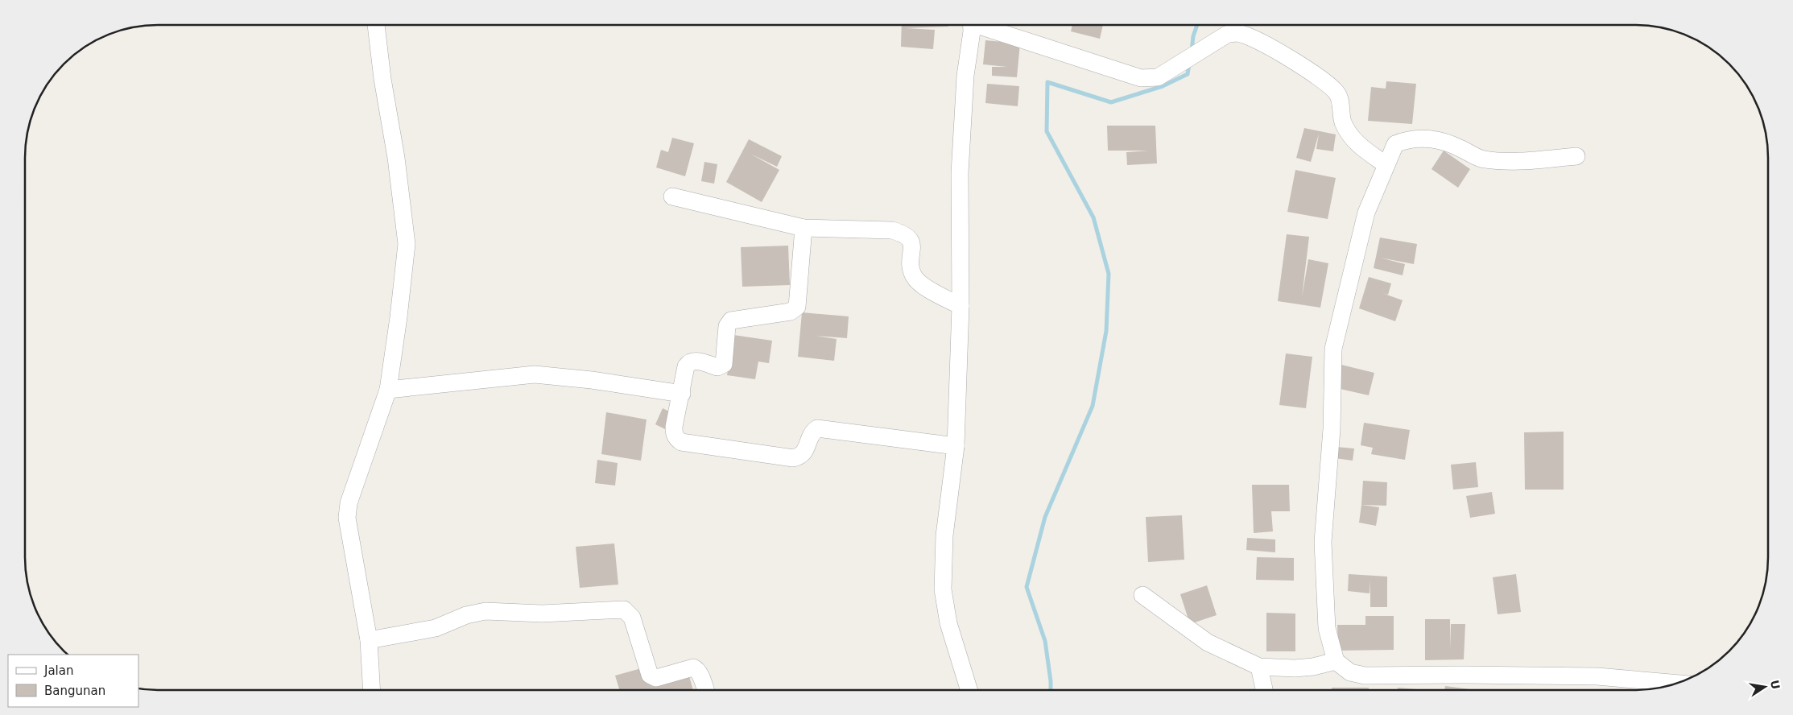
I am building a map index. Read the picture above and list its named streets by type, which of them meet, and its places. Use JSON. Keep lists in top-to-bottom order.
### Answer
{
  "legend": ["Jalan", "Bangunan"],
  "north": "right"
}
